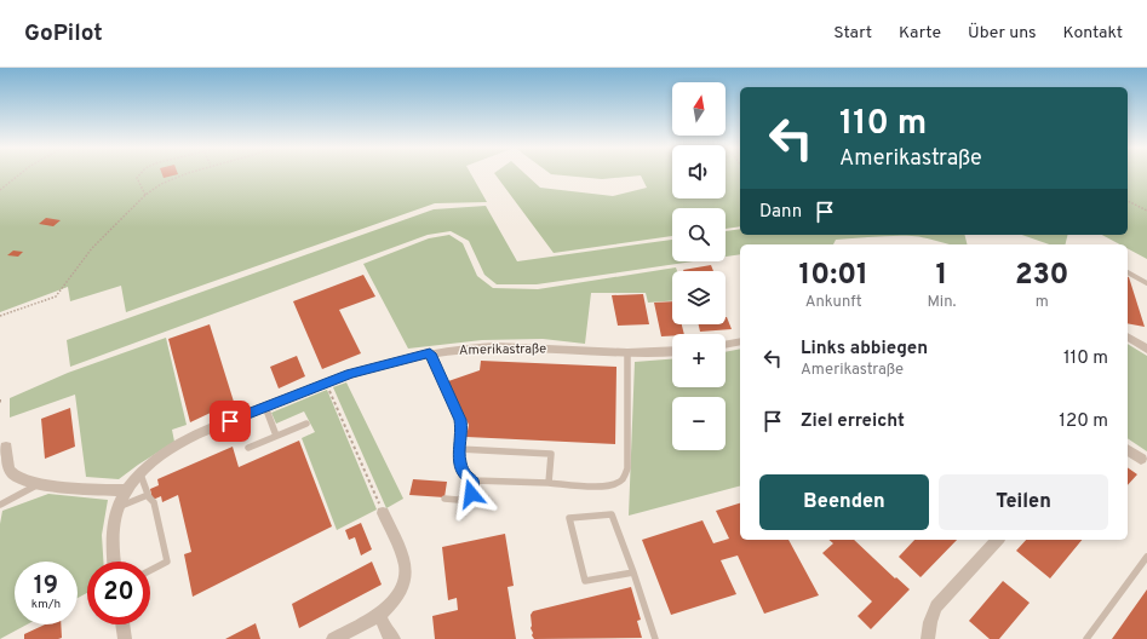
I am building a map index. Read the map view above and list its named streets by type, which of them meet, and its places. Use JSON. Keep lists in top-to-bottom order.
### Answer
{
  "streets": {
    "street": ["Amerikastraße"]
  },
  "north": "top",
  "page": {
    "header": "GoPilot",
    "nav": [
      "Start",
      "Karte",
      "Über uns",
      "Kontakt"
    ],
    "map_buttons": ["+", "−"],
    "turn": ["110 m", "Amerikastraße"],
    "then": "Dann",
    "eta": [
      "10:01",
      "Ankunft",
      "1",
      "Min.",
      "230",
      "m"
    ],
    "list": [
      {
        "name": "Links abbiegen",
        "note": "Amerikastraße",
        "value": "110 m"
      },
      {
        "name": "Ziel erreicht",
        "value": "120 m"
      }
    ],
    "buttons": ["Beenden", "Teilen"],
    "speed": "19 km/h",
    "limit": "20"
  }
}
